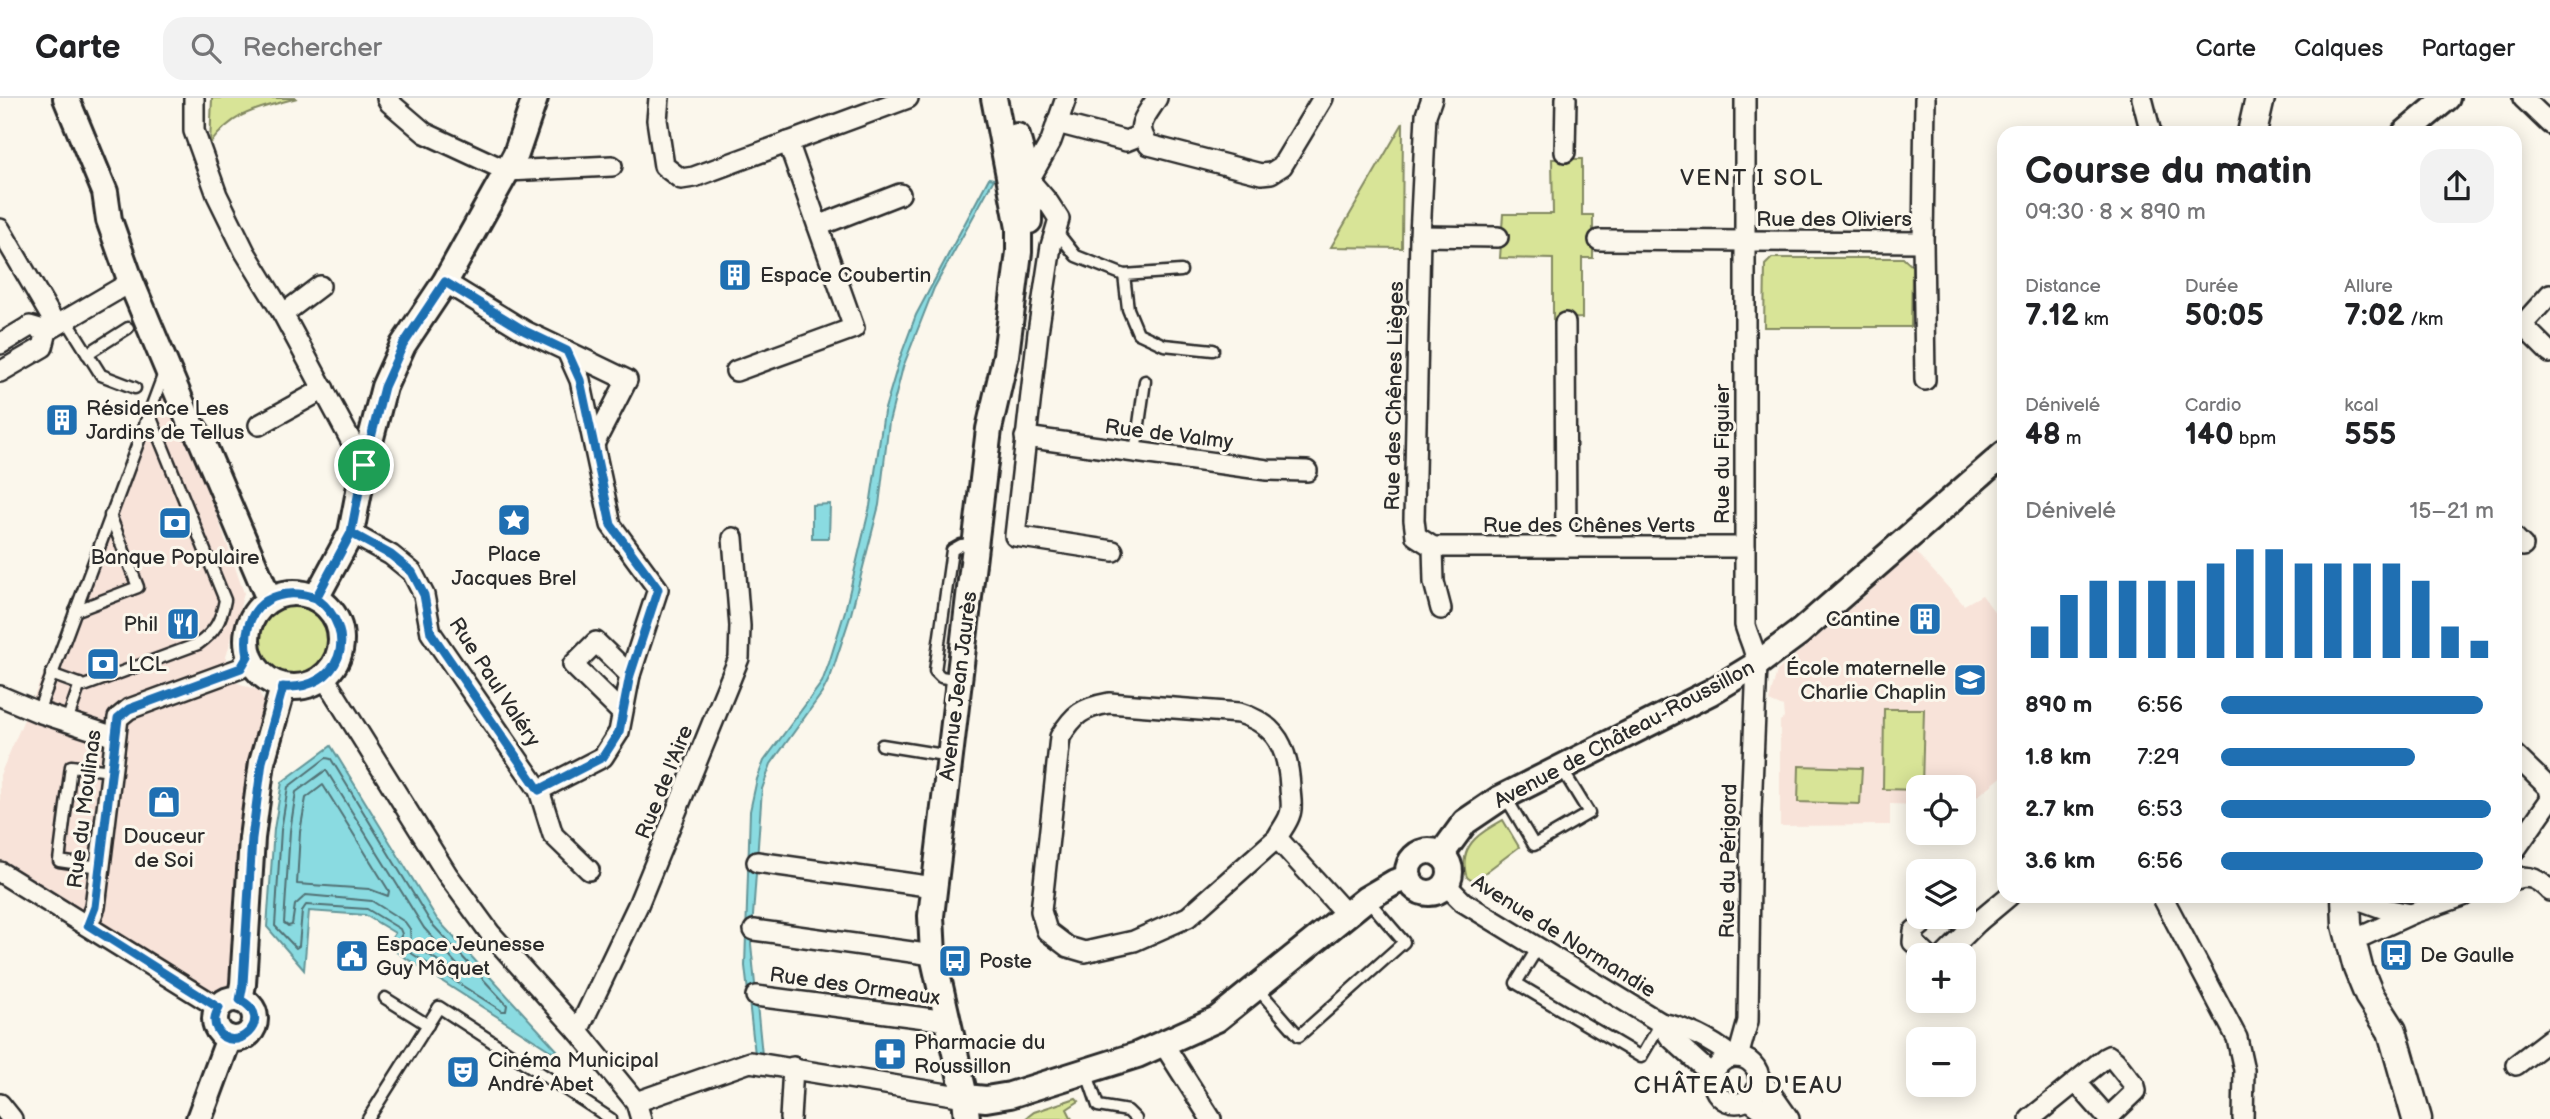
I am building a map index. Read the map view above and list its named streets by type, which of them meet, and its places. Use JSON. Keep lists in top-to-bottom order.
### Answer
{
  "streets": {
    "street": [
      "Rue des Oliviers",
      "Rue des Chênes Lièges",
      "Rue de Valmy",
      "Rue du Figuier",
      "Rue des Chênes Verts",
      "Rue Paul Valéry",
      "Avenue Jean Jaurès",
      "Avenue de Château-Roussillon",
      "Rue de l'Aire",
      "Rue du Moulinas",
      "Rue du Périgord",
      "Avenue de Normandie",
      "Rue des Ormeaux"
    ]
  },
  "crossings": [
    ["Rue des Oliviers", "Rue du Figuier"],
    ["Rue des Chênes Lièges", "Rue des Chênes Verts"],
    ["Rue du Figuier", "Rue des Chênes Verts"],
    ["Rue du Figuier", "Avenue de Château-Roussillon"],
    ["Rue du Figuier", "Rue du Périgord"],
    ["Avenue Jean Jaurès", "Rue des Ormeaux"],
    ["Avenue de Château-Roussillon", "Rue du Périgord"],
    ["Avenue de Château-Roussillon", "Avenue de Normandie"],
    ["Rue du Périgord", "Avenue de Normandie"]
  ],
  "districts": ["VENT I SOL", "CHÂTEAU D'EAU"],
  "places": {
    "building": ["Espace Coubertin", "Résidence Les Jardins de Tellus", "Cantine"],
    "place": ["Place Jacques Brel"],
    "bank": ["Banque Populaire", "LCL"],
    "restaurant": ["Phil"],
    "school or university": ["École maternelle Charlie Chaplin"],
    "shop": ["Douceur de Soi"],
    "bus stop": ["De Gaulle", "Poste"],
    "public building": ["Espace Jeunesse Guy Môquet"],
    "pharmacy": ["Pharmacie du Roussillon"],
    "theatre": ["Cinéma Municipal André Abet"]
  },
  "page": {
    "header": "Carte",
    "search": "Rechercher",
    "nav": ["Carte", "Calques", "Partager"],
    "heading": ["Course du matin", "09:30 · 8 × 890 m"],
    "stats": [
      ["Distance", "7.12 km"],
      ["Durée", "50:05"],
      ["Allure", "7:02 /km"],
      ["Dénivelé", "48 m"],
      ["Cardio", "140 bpm"],
      ["kcal", "555"]
    ],
    "chart": ["Dénivelé", "15–21 m"],
    "list": [
      {
        "name": "890 m",
        "note": "6:56"
      },
      {
        "name": "1.8 km",
        "note": "7:29"
      },
      {
        "name": "2.7 km",
        "note": "6:53"
      },
      {
        "name": "3.6 km",
        "note": "6:56"
      }
    ],
    "map_buttons": ["+", "−"]
  }
}
